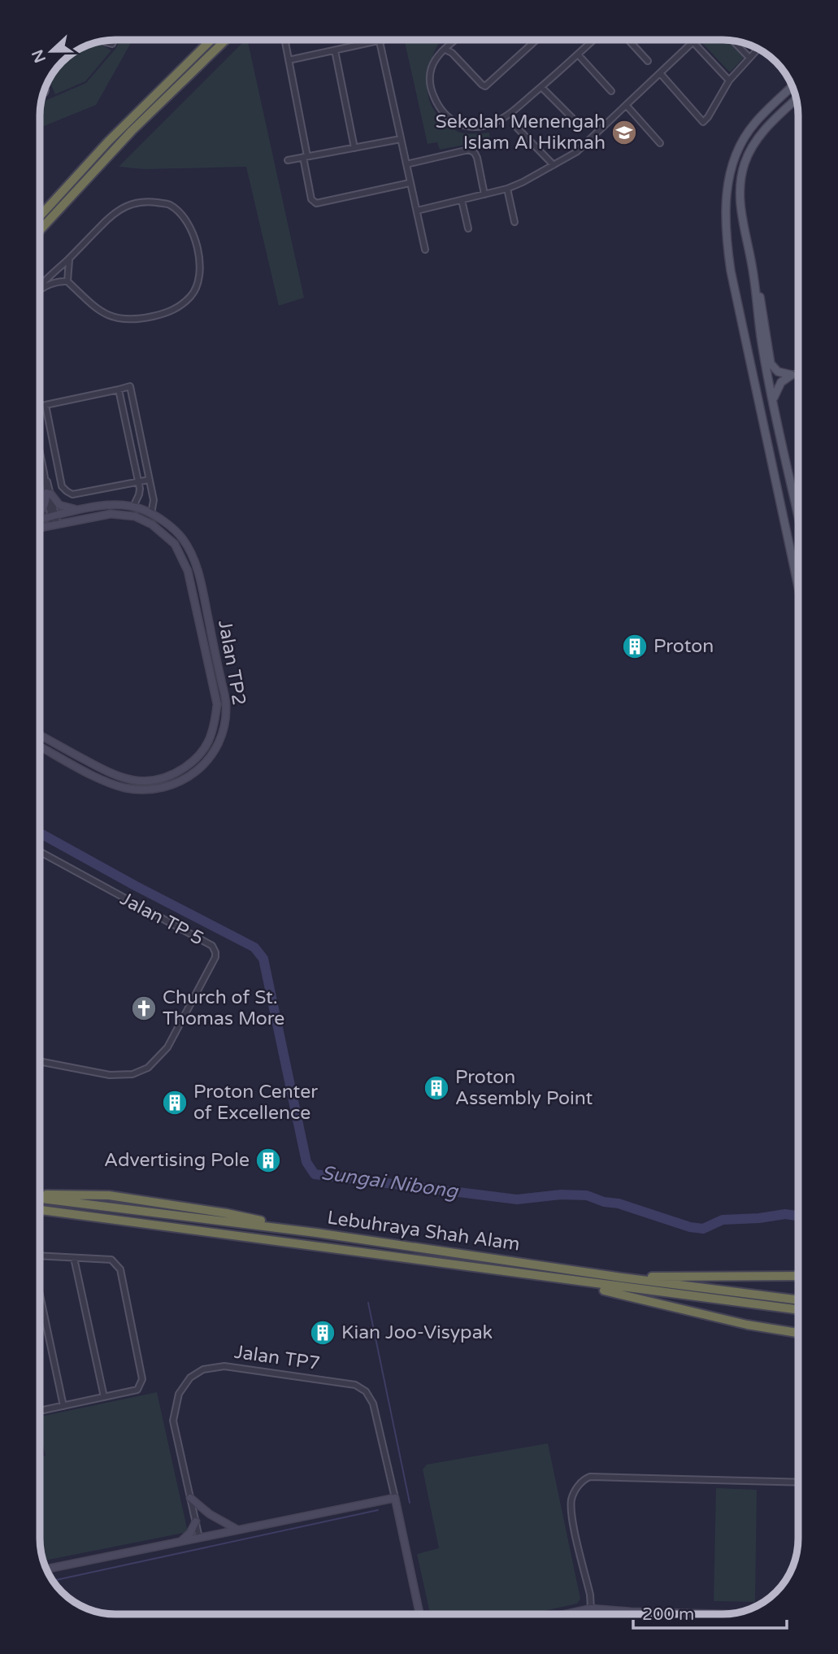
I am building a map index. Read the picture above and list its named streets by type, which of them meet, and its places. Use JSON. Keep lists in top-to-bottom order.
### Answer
{
  "streets": {
    "highway": ["Lebuhraya Shah Alam"],
    "street": ["Jalan TP2", "Jalan TP 5", "Jalan TP7"]
  },
  "water": ["Sungai Nibong"],
  "places": {
    "school or university": ["Sekolah Menengah Islam Al Hikmah"],
    "building": [
      "Proton",
      "Proton Assembly Point",
      "Proton Center of Excellence",
      "Advertising Pole",
      "Kian Joo-Visypak"
    ],
    "church": ["Church of St. Thomas More"]
  },
  "scale_bar": "200 m",
  "north": "left"
}
